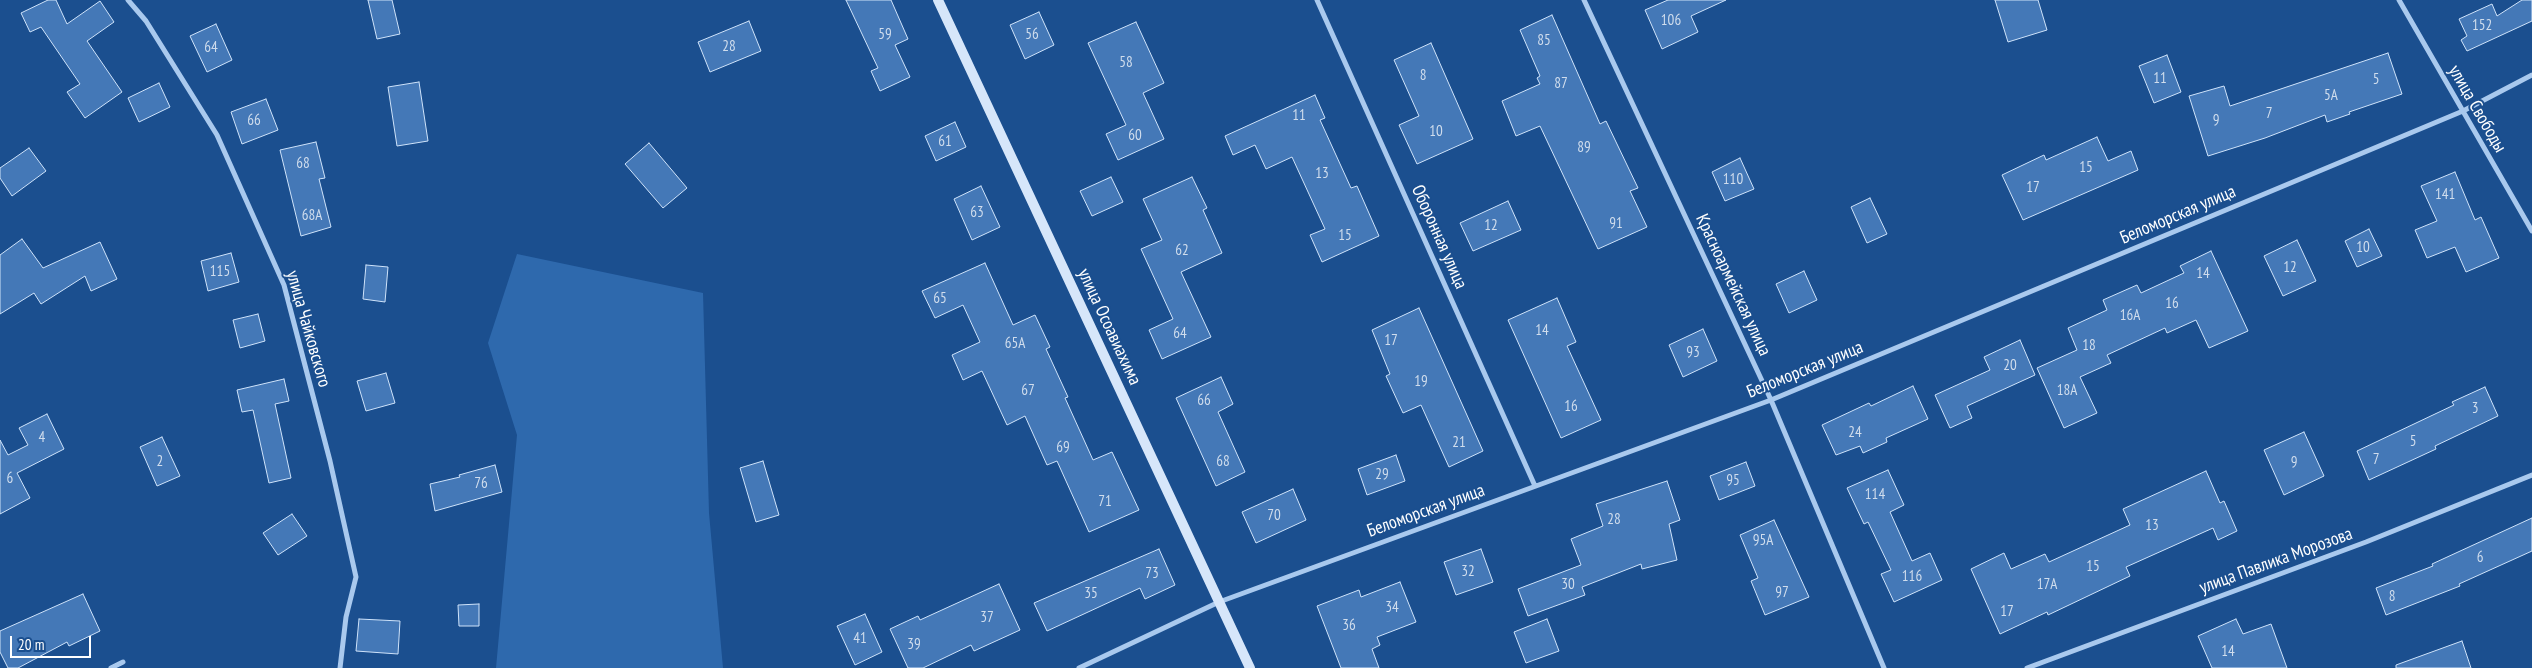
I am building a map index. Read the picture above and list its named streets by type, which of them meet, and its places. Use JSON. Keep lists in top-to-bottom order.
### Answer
{
  "streets": {
    "street": [
      "улица Свободы",
      "Беломорская улица",
      "Оборонная улица",
      "Красноармейская улица",
      "улица Осоавиахима",
      "улица Чайковского",
      "улица Павлика Морозова"
    ]
  },
  "crossings": [
    ["улица Свободы", "Беломорская улица"],
    ["Беломорская улица", "Оборонная улица"],
    ["Беломорская улица", "Красноармейская улица"],
    ["Беломорская улица", "улица Осоавиахима"]
  ],
  "house_numbers": [
    "106",
    "152",
    "59",
    "56",
    "85",
    "28",
    "64",
    "58",
    "8",
    "11",
    "5",
    "87",
    "5А",
    "7",
    "11",
    "66",
    "9",
    "10",
    "60",
    "61",
    "89",
    "68",
    "15",
    "13",
    "110",
    "17",
    "141",
    "63",
    "68А",
    "91",
    "12",
    "15",
    "10",
    "62",
    "12",
    "115",
    "14",
    "65",
    "16",
    "16А",
    "14",
    "64",
    "17",
    "65А",
    "18",
    "93",
    "20",
    "19",
    "67",
    "18А",
    "66",
    "16",
    "3",
    "24",
    "4",
    "5",
    "21",
    "69",
    "7",
    "2",
    "68",
    "9",
    "29",
    "6",
    "95",
    "76",
    "114",
    "71",
    "70",
    "28",
    "13",
    "95А",
    "6",
    "15",
    "32",
    "73",
    "116",
    "30",
    "17А",
    "97",
    "35",
    "8",
    "34",
    "17",
    "37",
    "36",
    "41",
    "39",
    "14"
  ],
  "scale_bar": "20 m"
}
